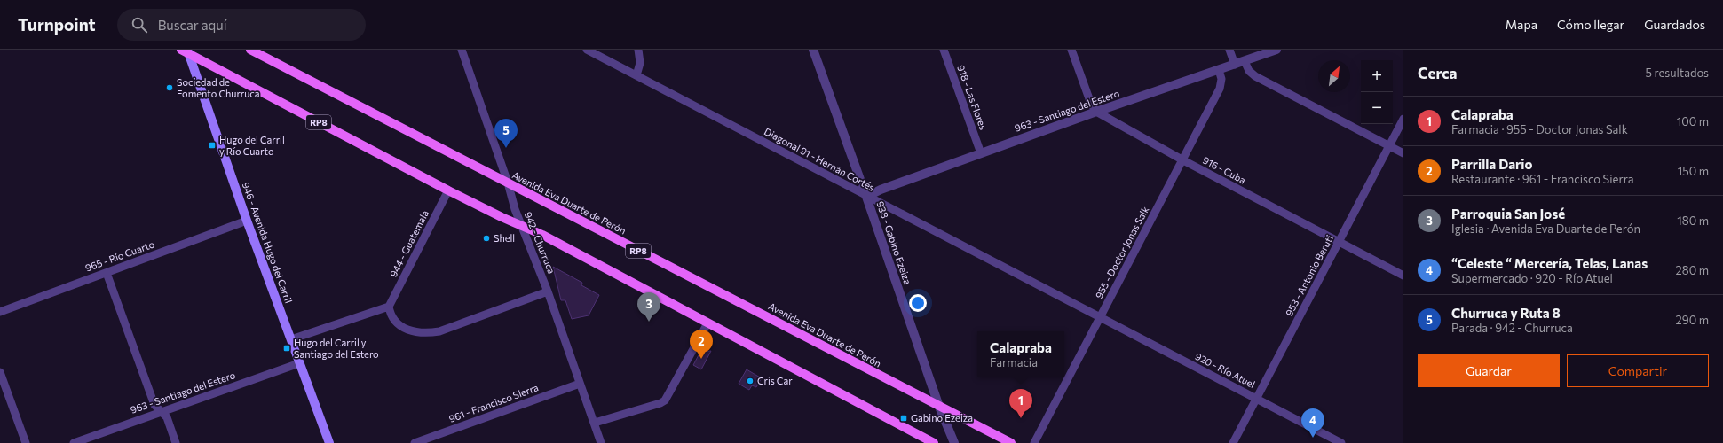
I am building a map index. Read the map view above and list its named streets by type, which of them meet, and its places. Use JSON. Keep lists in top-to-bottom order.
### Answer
{
  "streets": {
    "main road": ["RP8", "Avenida Eva Duarte de Perón", "946 - Avenida Hugo del Carril"],
    "street": [
      "918 - Las Flores",
      "963 - Santiago del Estero",
      "Diagonal 91 - Hernán Cortés",
      "916 - Cuba",
      "942 - Churruca",
      "938 - Gabino Ezeiza",
      "944 - Guatemala",
      "955 - Doctor Jonas Salk",
      "965 - Río Cuarto",
      "953 - Antonio Beruti",
      "920 - Río Atuel",
      "961 - Francisco Sierra"
    ]
  },
  "crossings": [
    ["918 - Las Flores", "963 - Santiago del Estero"],
    ["963 - Santiago del Estero", "Diagonal 91 - Hernán Cortés"],
    ["963 - Santiago del Estero", "916 - Cuba"],
    ["963 - Santiago del Estero", "946 - Avenida Hugo del Carril"],
    ["963 - Santiago del Estero", "938 - Gabino Ezeiza"],
    ["963 - Santiago del Estero", "955 - Doctor Jonas Salk"],
    ["RP8", "946 - Avenida Hugo del Carril"],
    ["RP8", "942 - Churruca"],
    ["RP8", "944 - Guatemala"],
    ["Diagonal 91 - Hernán Cortés", "938 - Gabino Ezeiza"],
    ["Diagonal 91 - Hernán Cortés", "955 - Doctor Jonas Salk"],
    ["Diagonal 91 - Hernán Cortés", "920 - Río Atuel"],
    ["916 - Cuba", "955 - Doctor Jonas Salk"],
    ["916 - Cuba", "953 - Antonio Beruti"],
    ["Avenida Eva Duarte de Perón", "942 - Churruca"],
    ["Avenida Eva Duarte de Perón", "938 - Gabino Ezeiza"],
    ["946 - Avenida Hugo del Carril", "965 - Río Cuarto"],
    ["942 - Churruca", "961 - Francisco Sierra"],
    ["955 - Doctor Jonas Salk", "920 - Río Atuel"],
    ["953 - Antonio Beruti", "920 - Río Atuel"]
  ],
  "places": {
    "other": ["Sociedad de Fomento Churruca", "Shell", "Cris Car"],
    "transit": ["Hugo del Carril y Río Cuarto", "Hugo del Carril y Santiago del Estero", "Gabino Ezeiza"]
  },
  "north": "top right",
  "page": {
    "header": "Turnpoint",
    "search": "Buscar aquí",
    "nav": ["Mapa", "Cómo llegar", "Guardados"],
    "heading": ["Cerca", "5 resultados"],
    "map_buttons": ["+", "−"],
    "list": [
      {
        "mark": "1",
        "name": "Calapraba",
        "note": "Farmacia · 955 - Doctor Jonas Salk",
        "value": "100 m"
      },
      {
        "mark": "2",
        "name": "Parrilla Dario",
        "note": "Restaurante · 961 - Francisco Sierra",
        "value": "150 m"
      },
      {
        "mark": "3",
        "name": "Parroquia San José",
        "note": "Iglesia · Avenida Eva Duarte de Perón",
        "value": "180 m"
      },
      {
        "mark": "4",
        "name": "“Celeste “ Mercería, Telas, Lanas",
        "note": "Supermercado · 920 - Río Atuel",
        "value": "280 m"
      },
      {
        "mark": "5",
        "name": "Churruca y Ruta 8",
        "note": "Parada · 942 - Churruca",
        "value": "290 m"
      }
    ],
    "pins": [
      "5",
      "3",
      "2",
      "1",
      "4"
    ],
    "popup": ["Calapraba", "Farmacia"],
    "buttons": ["Guardar", "Compartir"]
  }
}
